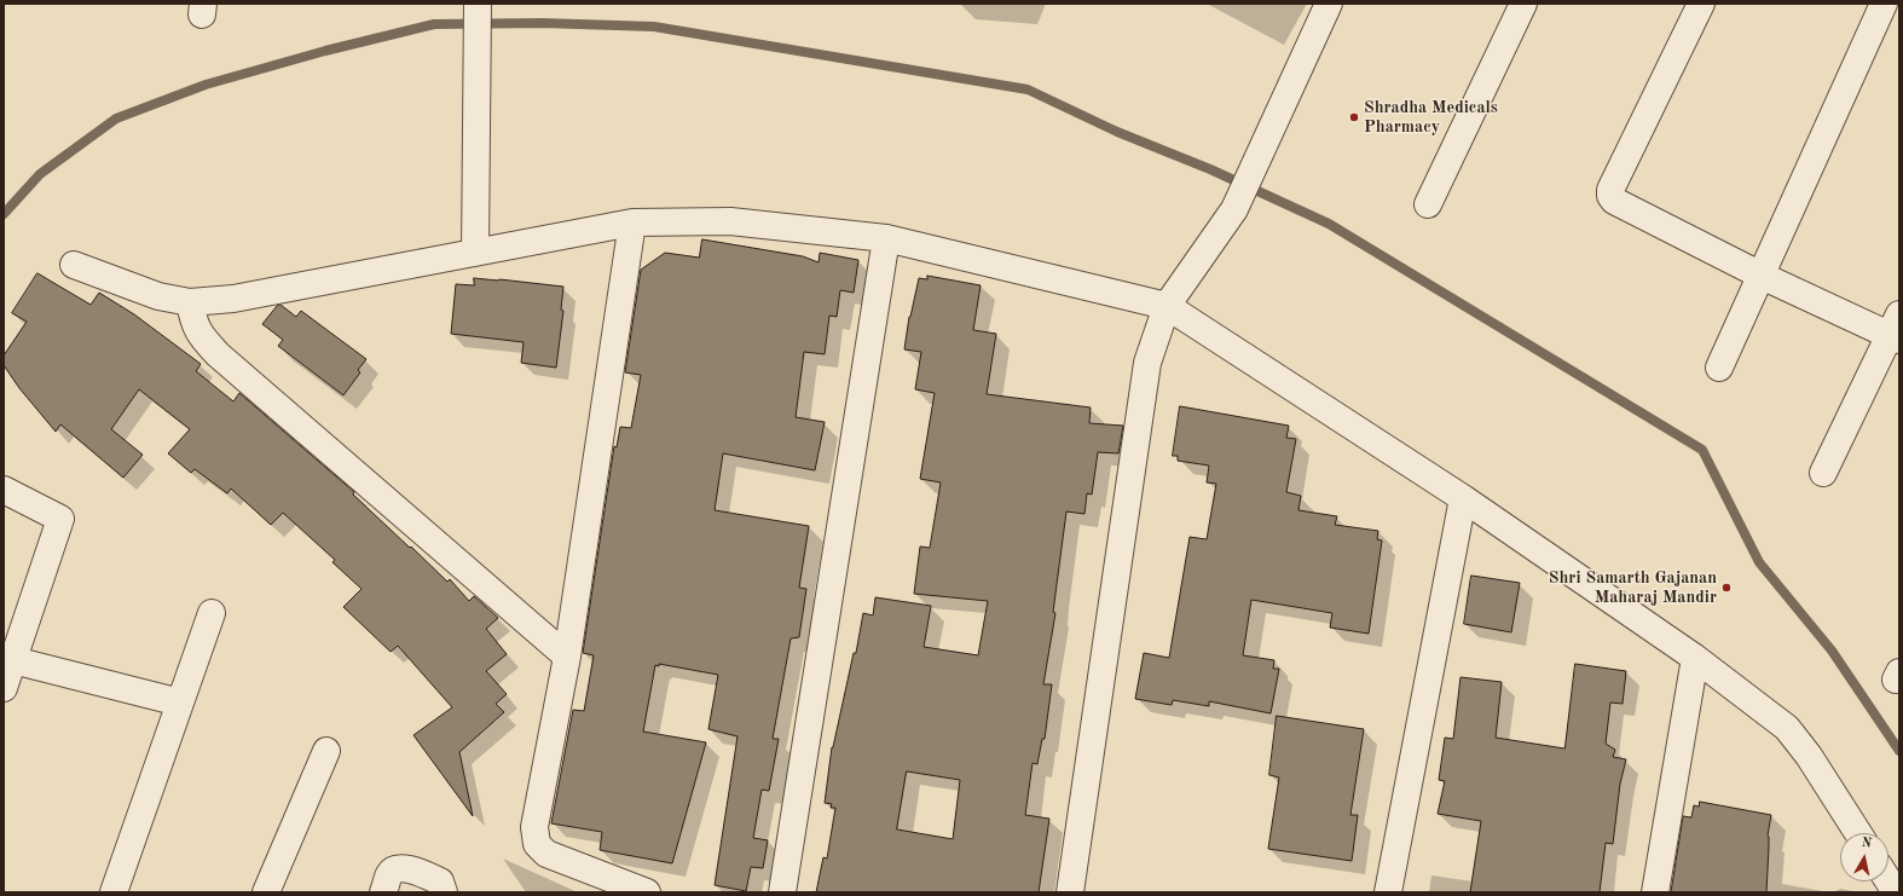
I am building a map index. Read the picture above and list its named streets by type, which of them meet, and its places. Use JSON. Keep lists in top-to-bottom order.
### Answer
{
  "places": ["Shradha Medicals Pharmacy", "Shri Samarth Gajanan Maharaj Mandir"],
  "north": "top"
}
